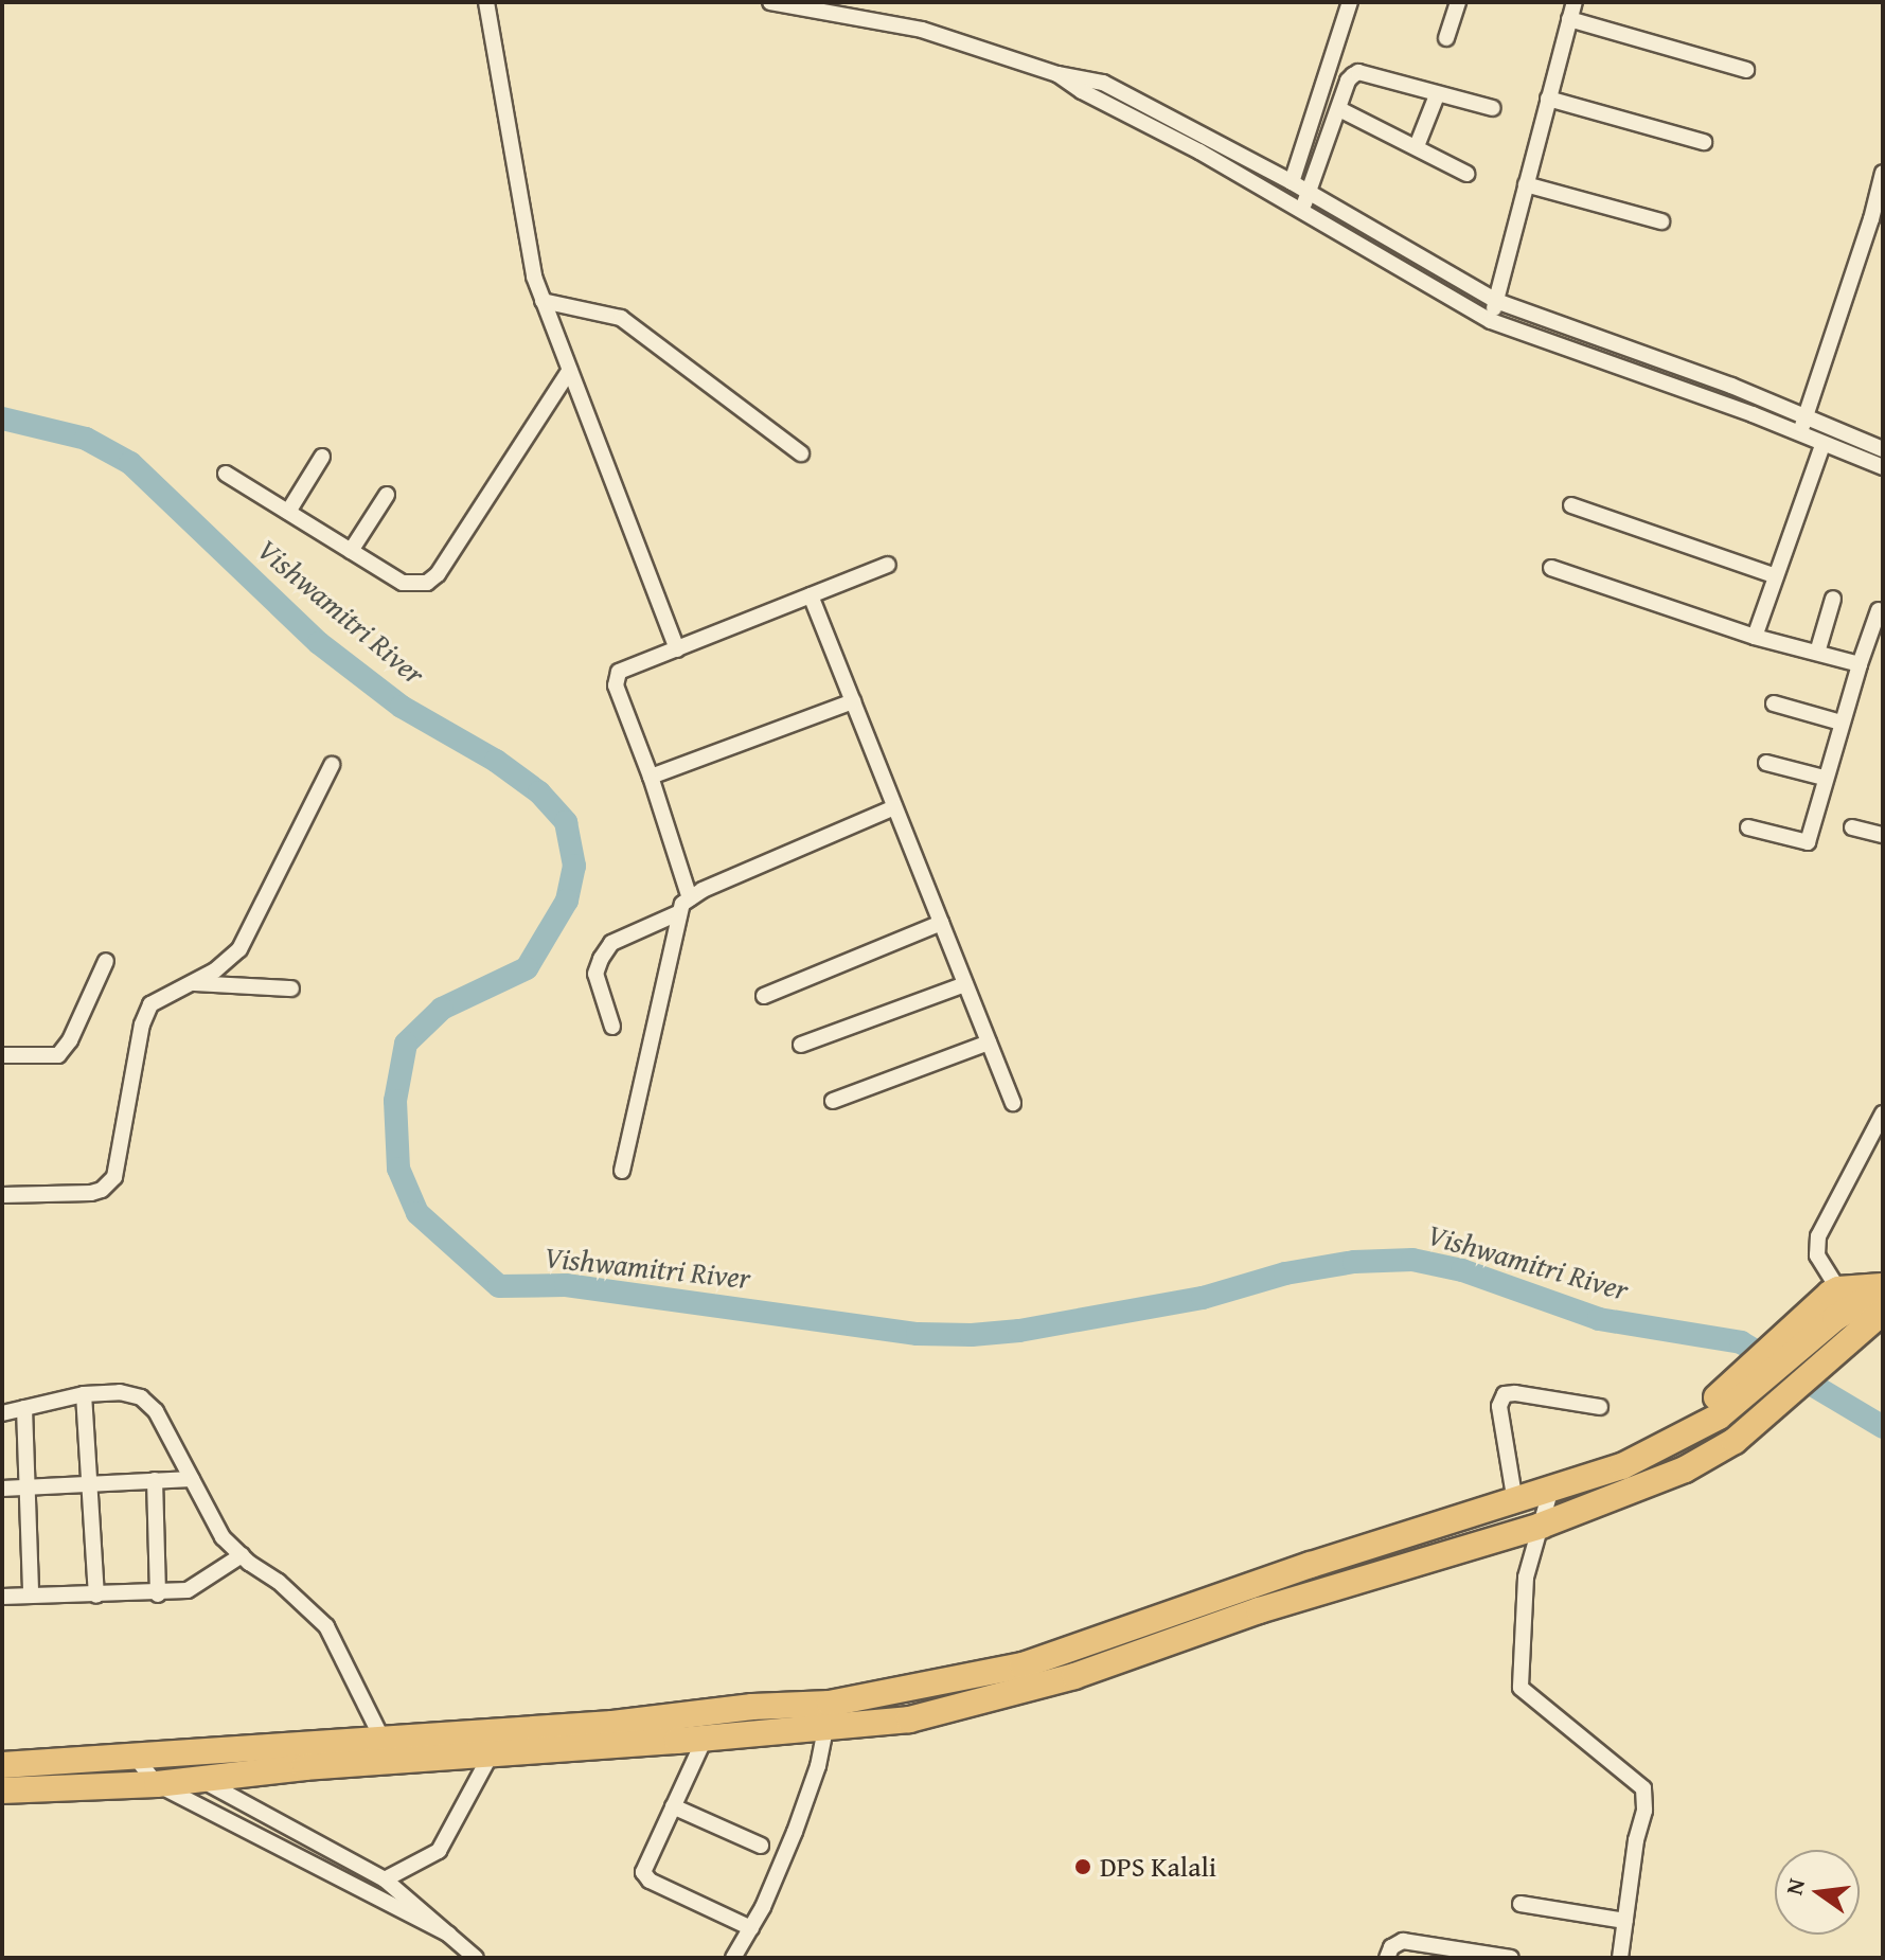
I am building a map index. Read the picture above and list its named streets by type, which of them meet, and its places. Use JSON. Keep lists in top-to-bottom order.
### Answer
{
  "water": ["Vishwamitri River"],
  "places": ["DPS Kalali"],
  "north": "left"
}
